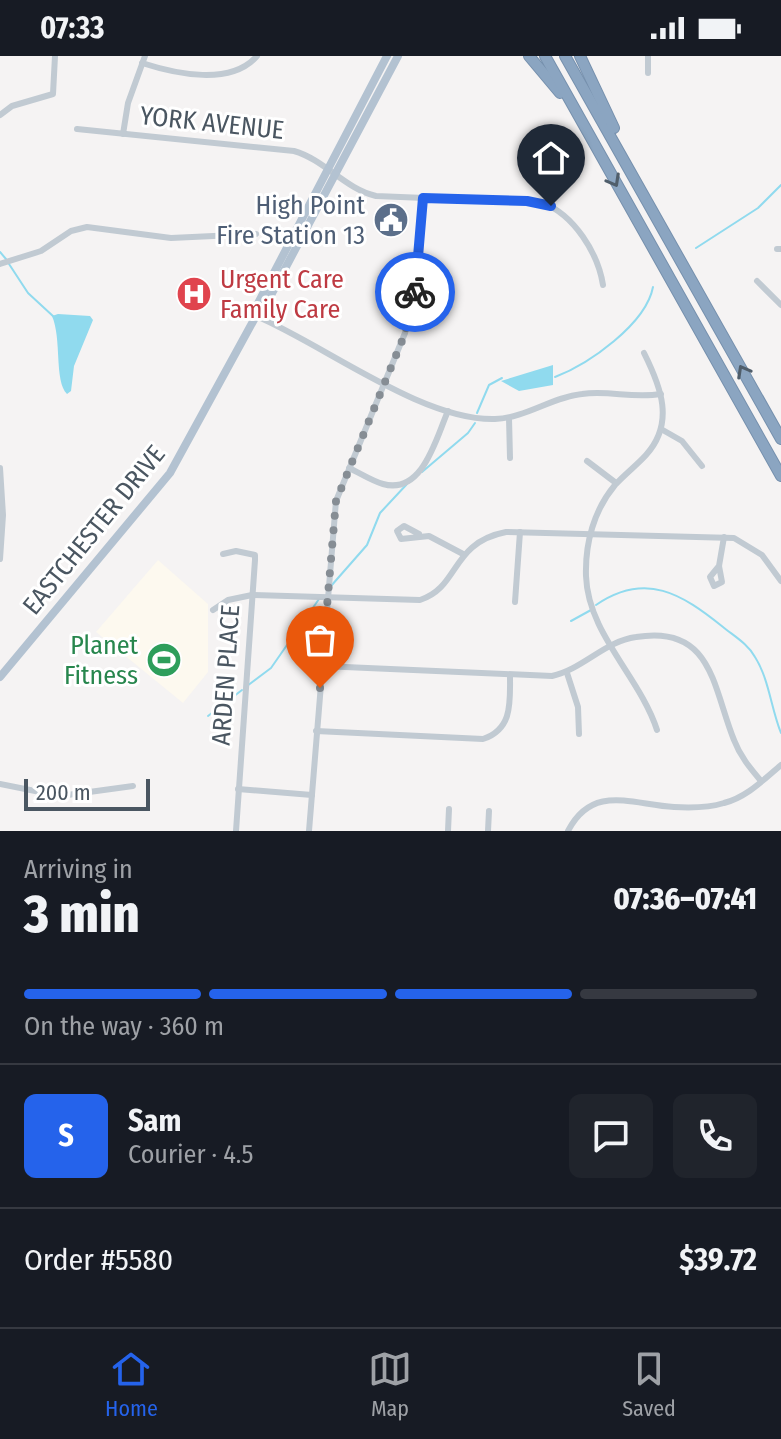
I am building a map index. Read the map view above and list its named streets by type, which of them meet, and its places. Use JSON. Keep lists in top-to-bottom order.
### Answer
{
  "streets": {
    "main road": ["EASTCHESTER DRIVE"],
    "street": ["YORK AVENUE", "ARDEN PLACE"]
  },
  "crossings": [
    ["YORK AVENUE", "EASTCHESTER DRIVE"]
  ],
  "places": {
    "public building": ["High Point Fire Station 13"],
    "hospital": ["Urgent Care Family Care"],
    "sports": ["Planet Fitness"]
  },
  "scale_bar": "200 m",
  "page": {
    "status": "07:33",
    "scale": "200 m",
    "heading": ["3 min", "Arriving in", "07:36–07:41"],
    "panel": [
      "Sam",
      "Courier · 4.5",
      "Order #5580",
      "$39.72"
    ],
    "bar": "On the way · 360 m",
    "round": "S",
    "tabs": ["Home", "Map", "Saved"]
  }
}
